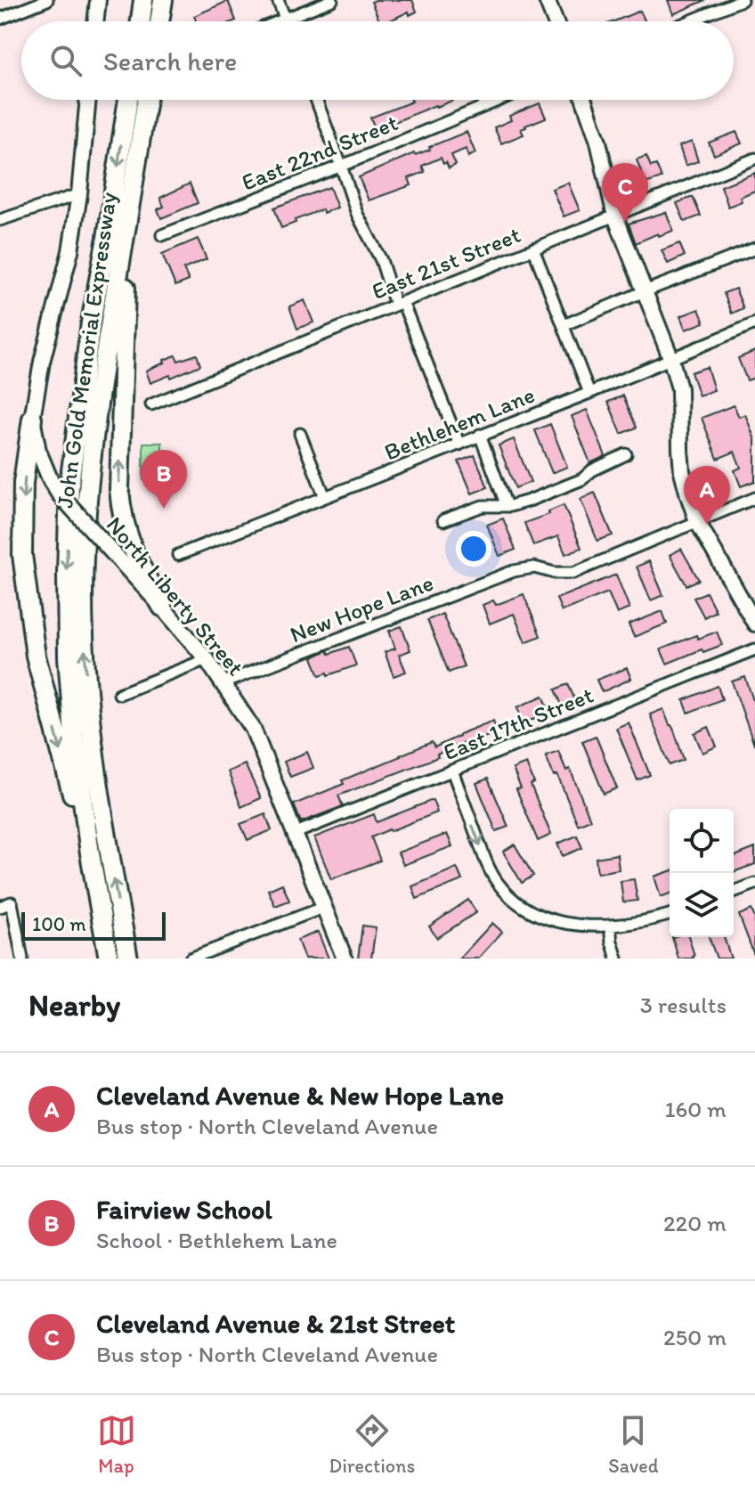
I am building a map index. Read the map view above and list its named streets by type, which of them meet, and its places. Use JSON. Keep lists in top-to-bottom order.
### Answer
{
  "streets": {
    "highway": ["John Gold Memorial Expressway"],
    "main road": ["North Liberty Street"],
    "street": [
      "East 22nd Street",
      "East 21st Street",
      "Bethlehem Lane",
      "New Hope Lane",
      "East 17th Street"
    ]
  },
  "crossings": [
    ["North Liberty Street", "New Hope Lane"],
    ["North Liberty Street", "East 17th Street"]
  ],
  "scale_bar": "100 m",
  "page": {
    "search": "Search here",
    "pins": ["C", "B", "A"],
    "scale": "100 m",
    "heading": ["Nearby", "3 results"],
    "list": [
      {
        "mark": "A",
        "name": "Cleveland Avenue & New Hope Lane",
        "note": "Bus stop · North Cleveland Avenue",
        "value": "160 m"
      },
      {
        "mark": "B",
        "name": "Fairview School",
        "note": "School · Bethlehem Lane",
        "value": "220 m"
      },
      {
        "mark": "C",
        "name": "Cleveland Avenue & 21st Street",
        "note": "Bus stop · North Cleveland Avenue",
        "value": "250 m"
      }
    ],
    "nav": ["Map", "Directions", "Saved"]
  }
}
